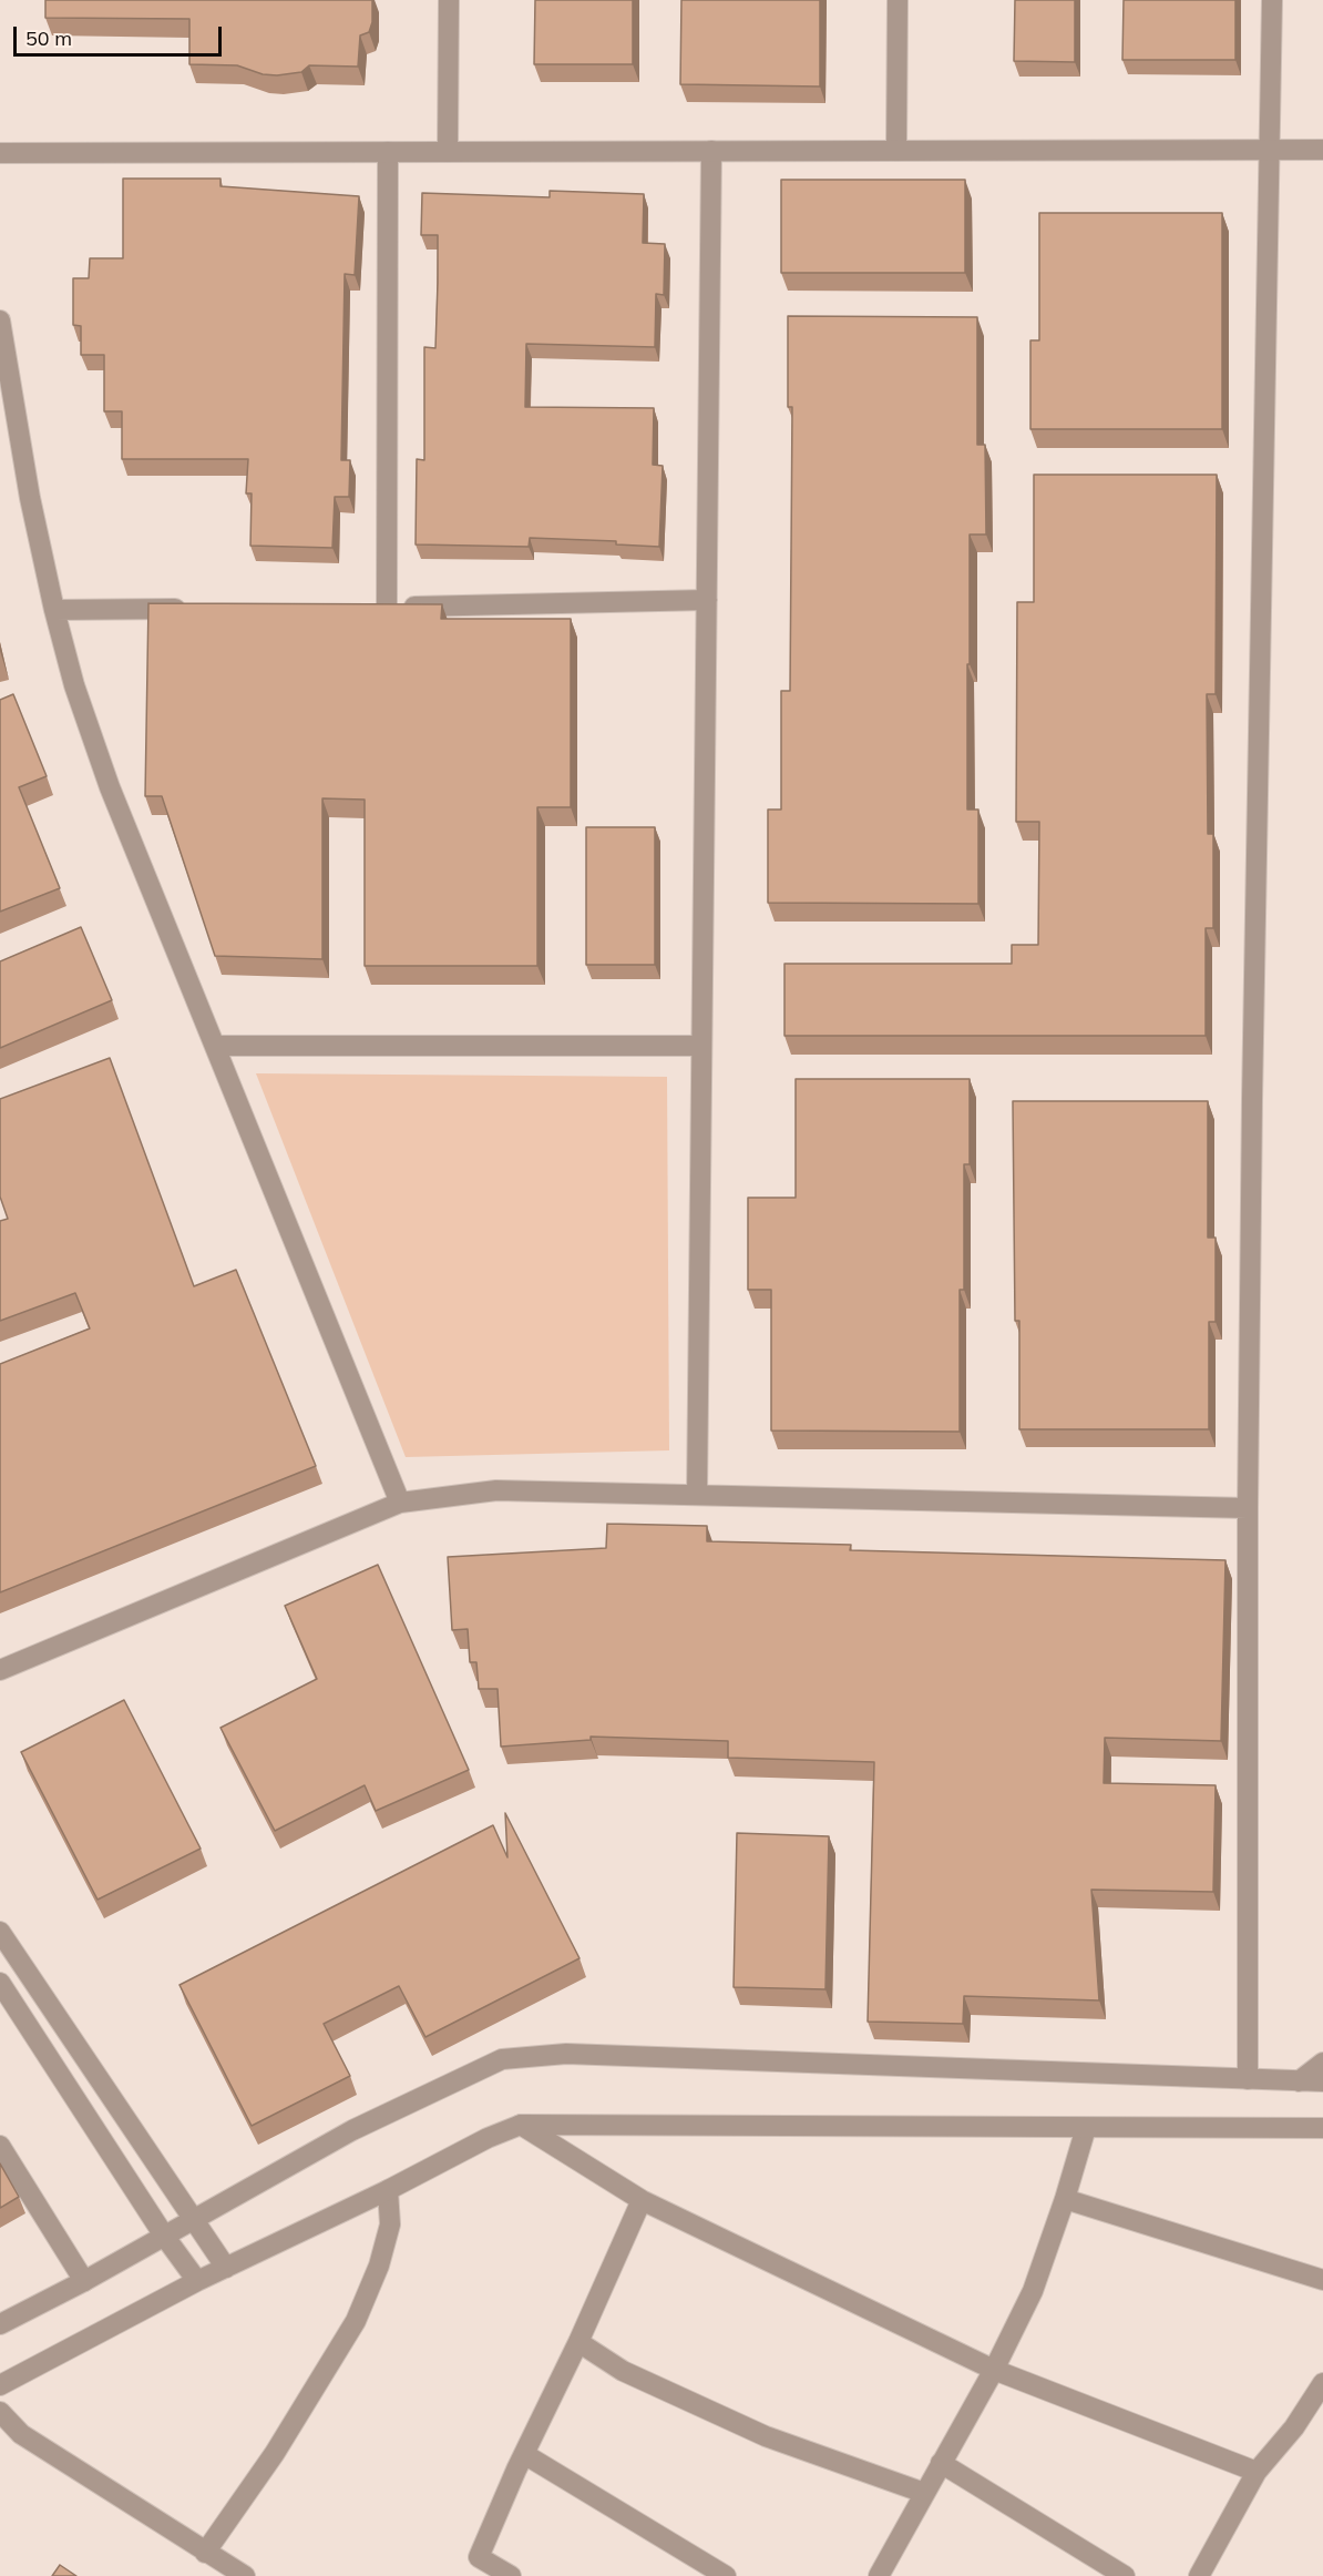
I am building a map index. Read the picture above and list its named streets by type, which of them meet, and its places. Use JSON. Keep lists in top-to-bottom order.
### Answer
{
  "scale_bar": "50 m"
}
